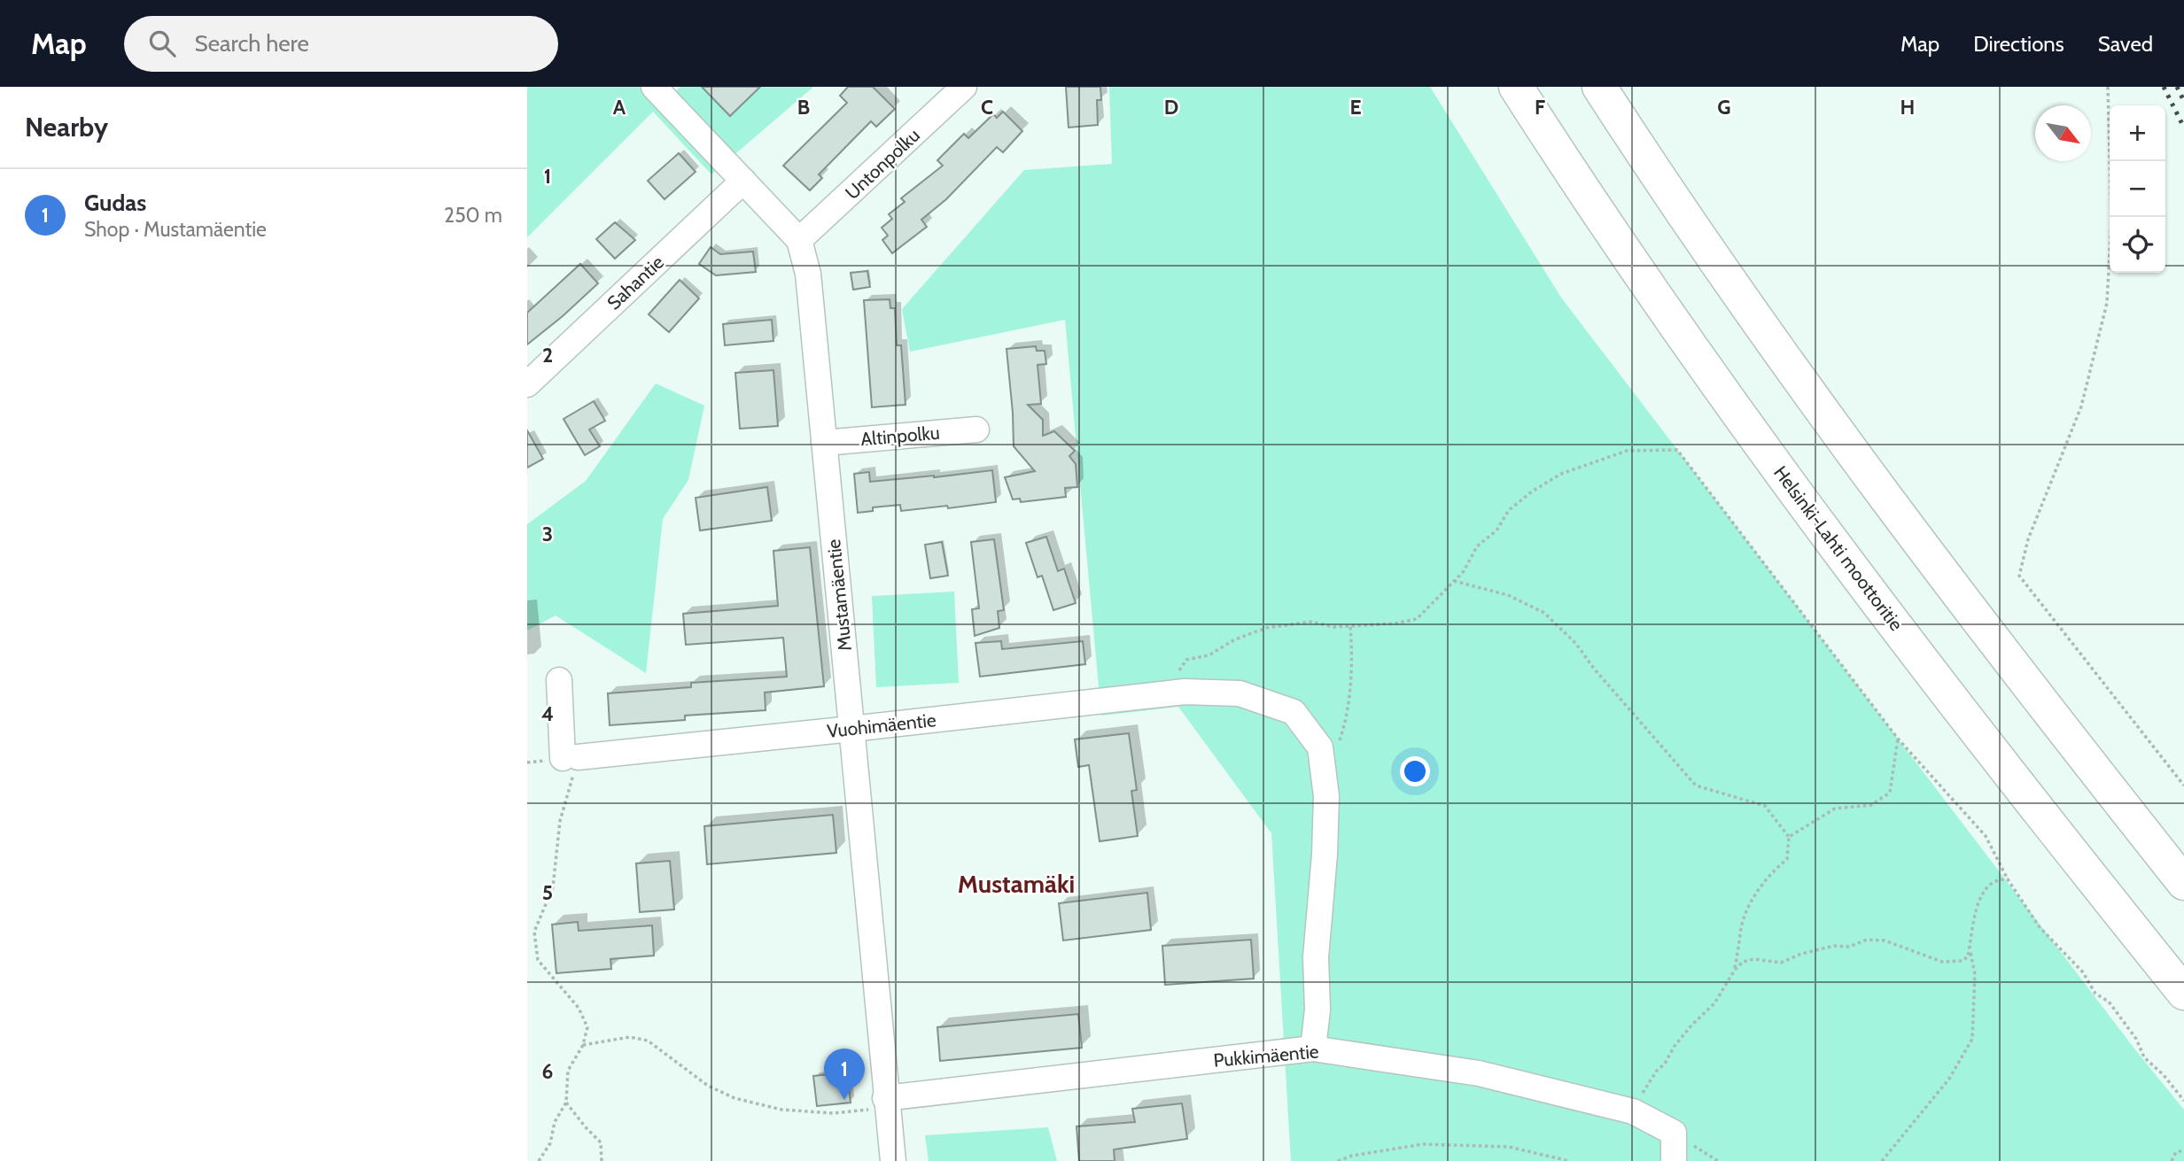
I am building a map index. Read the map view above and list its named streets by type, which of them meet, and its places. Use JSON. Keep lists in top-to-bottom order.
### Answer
{
  "streets": {
    "highway": ["Helsinki-Lahti moottoritie"],
    "street": [
      "Untonpolku",
      "Sahantie",
      "Altinpolku",
      "Mustamäentie",
      "Vuohimäentie",
      "Pukkimäentie"
    ]
  },
  "crossings": [
    ["Untonpolku", "Mustamäentie"],
    ["Sahantie", "Mustamäentie"],
    ["Altinpolku", "Mustamäentie"],
    ["Mustamäentie", "Vuohimäentie"],
    ["Mustamäentie", "Pukkimäentie"],
    ["Vuohimäentie", "Pukkimäentie"]
  ],
  "districts": ["Mustamäki"],
  "north": "bottom right",
  "page": {
    "header": "Map",
    "search": "Search here",
    "nav": ["Map", "Directions", "Saved"],
    "heading": "Nearby",
    "map_buttons": ["+", "−"],
    "list": [
      {
        "mark": "1",
        "name": "Gudas",
        "note": "Shop · Mustamäentie",
        "value": "250 m"
      }
    ],
    "pins": "1"
  },
  "grid": {
    "columns": [
      "A",
      "B",
      "C",
      "D",
      "E",
      "F",
      "G",
      "H"
    ],
    "rows": [
      "1",
      "2",
      "3",
      "4",
      "5",
      "6"
    ]
  }
}
